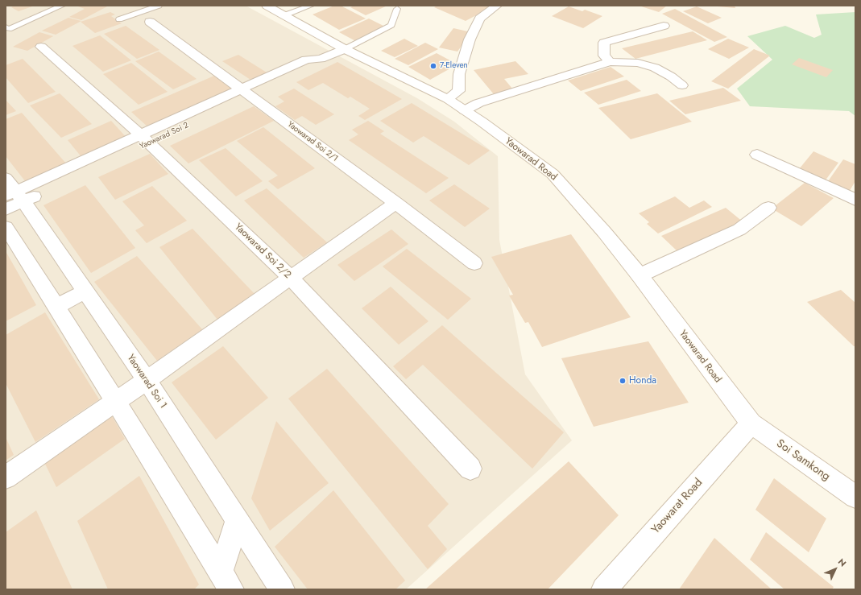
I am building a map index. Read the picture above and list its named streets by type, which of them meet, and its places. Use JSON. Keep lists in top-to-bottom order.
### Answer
{
  "streets": {
    "street": [
      "Yaowarad Soi 2",
      "Yaowarad Soi 2/1",
      "Yaowarad Road",
      "Yaowarad Soi 2/2",
      "Yaowarad Soi 1",
      "Soi Samkong",
      "Yaowarat Road"
    ]
  },
  "crossings": [
    ["Yaowarad Soi 2", "Yaowarad Soi 2/1"],
    ["Yaowarad Soi 2", "Yaowarad Road"],
    ["Yaowarad Soi 2", "Yaowarad Soi 2/2"],
    ["Yaowarad Soi 2", "Yaowarad Soi 1"],
    ["Yaowarad Road", "Soi Samkong"],
    ["Yaowarad Road", "Yaowarat Road"],
    ["Soi Samkong", "Yaowarat Road"]
  ],
  "places": ["7-Eleven", "Honda"],
  "north": "top right"
}
